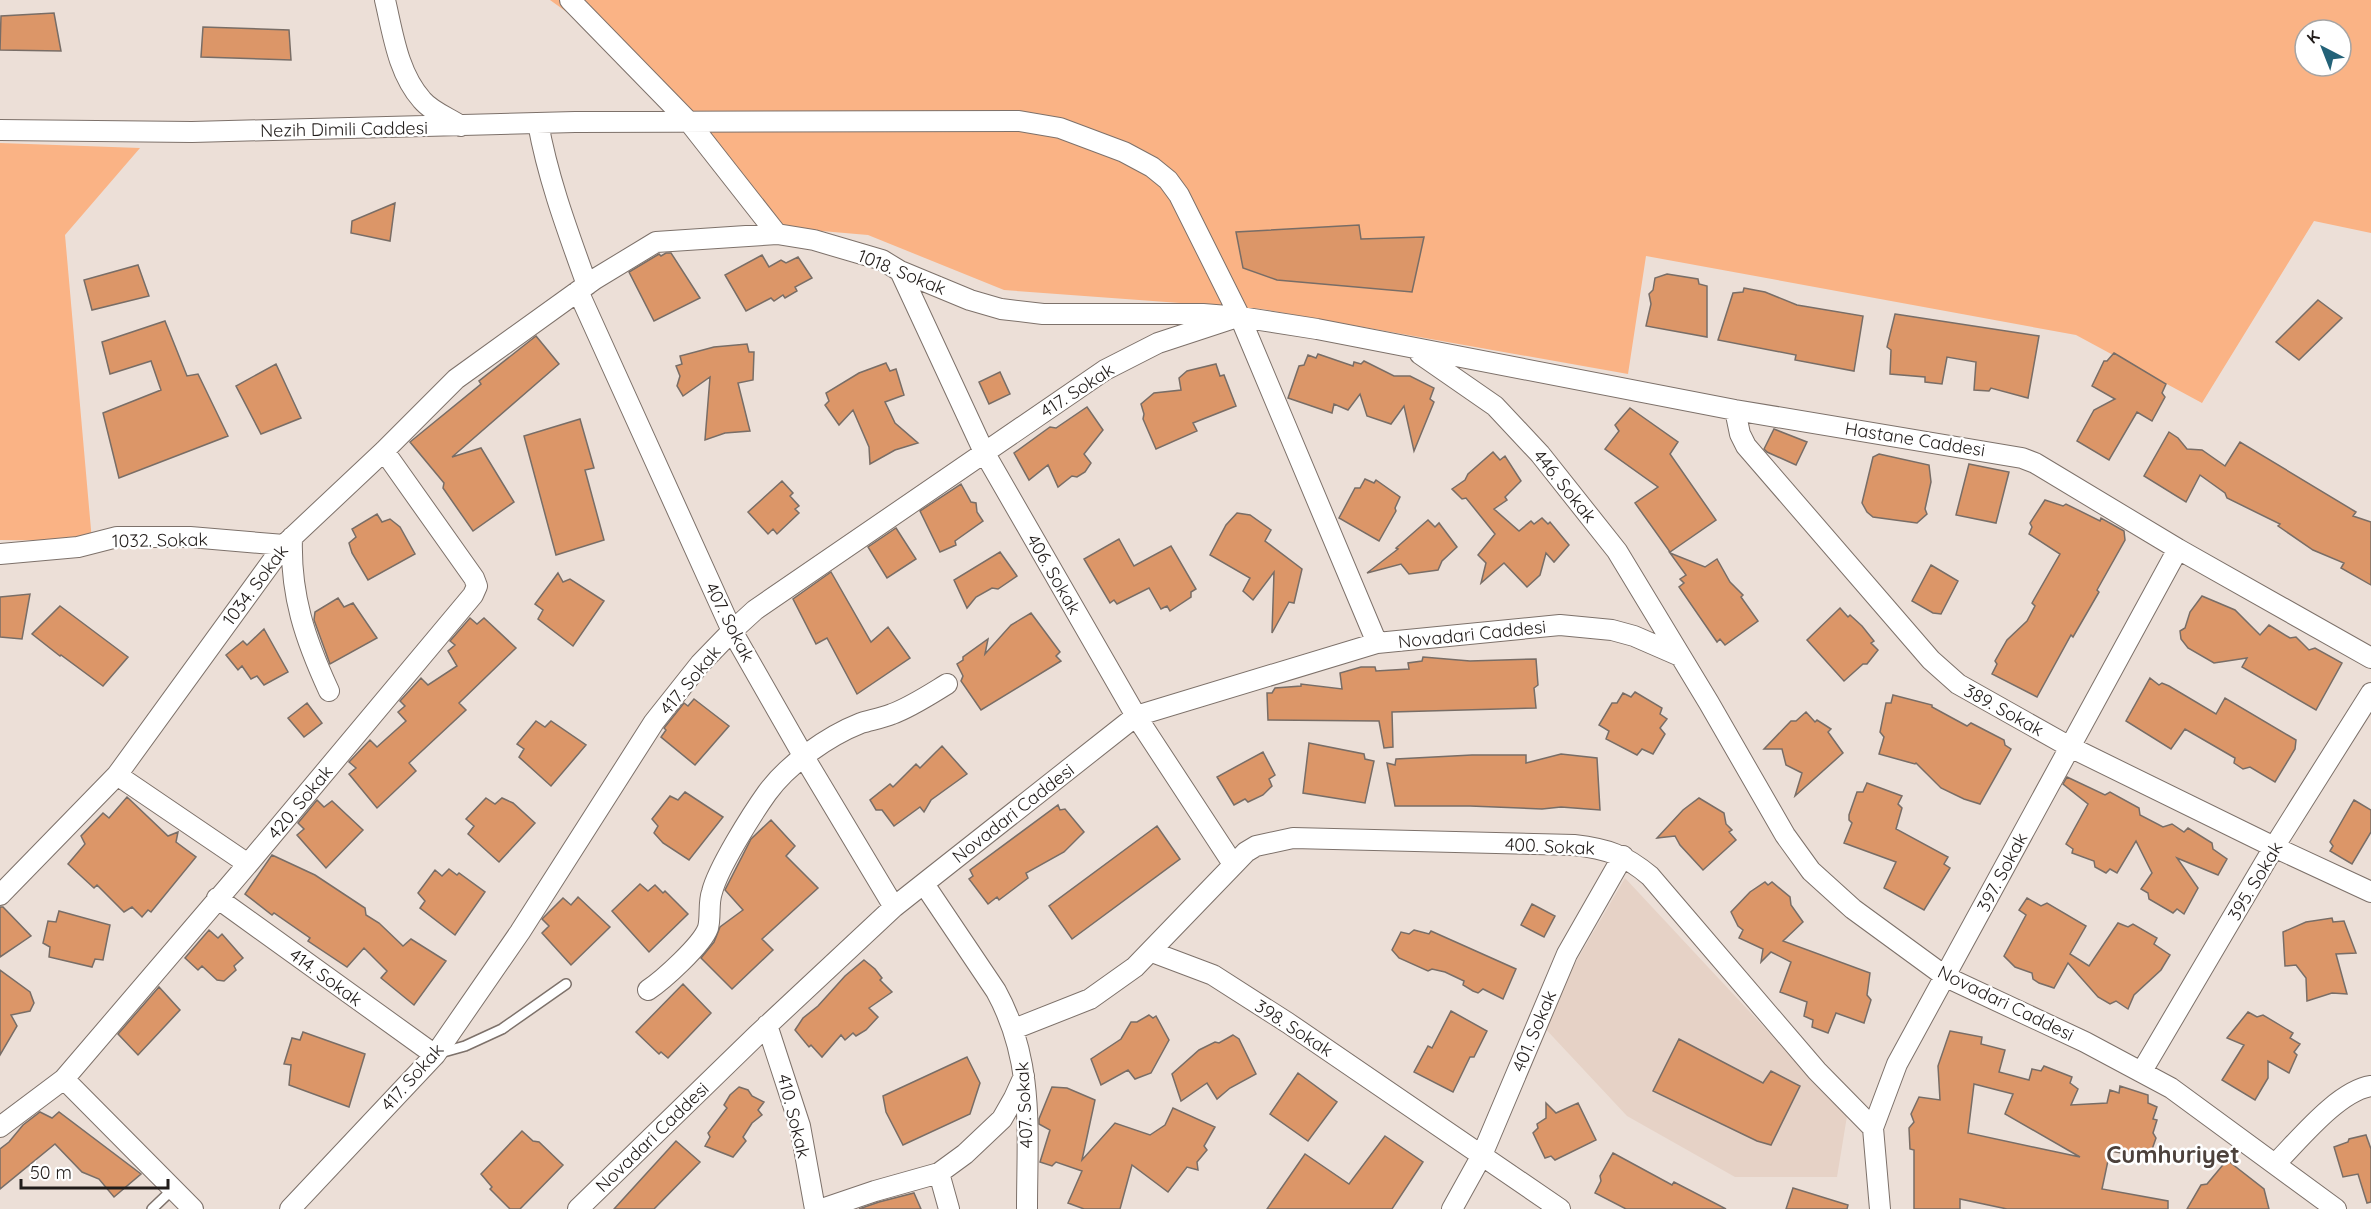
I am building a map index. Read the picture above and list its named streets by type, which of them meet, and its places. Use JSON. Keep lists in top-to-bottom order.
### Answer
{
  "streets": {
    "street": [
      "Nezih Dimili Caddesi",
      "1018. Sokak",
      "417. Sokak",
      "Hastane Caddesi",
      "446. Sokak",
      "1032. Sokak",
      "406. Sokak",
      "1034. Sokak",
      "407. Sokak",
      "Novadari Caddesi",
      "389. Sokak",
      "420. Sokak",
      "400. Sokak",
      "397. Sokak",
      "395. Sokak",
      "414. Sokak",
      "398. Sokak",
      "401. Sokak",
      "410. Sokak"
    ]
  },
  "crossings": [
    ["Nezih Dimili Caddesi", "1018. Sokak"],
    ["Nezih Dimili Caddesi", "417. Sokak"],
    ["Nezih Dimili Caddesi", "407. Sokak"],
    ["Nezih Dimili Caddesi", "Novadari Caddesi"],
    ["1018. Sokak", "417. Sokak"],
    ["1018. Sokak", "Hastane Caddesi"],
    ["1018. Sokak", "446. Sokak"],
    ["1018. Sokak", "406. Sokak"],
    ["1018. Sokak", "1034. Sokak"],
    ["1018. Sokak", "407. Sokak"],
    ["417. Sokak", "406. Sokak"],
    ["417. Sokak", "407. Sokak"],
    ["417. Sokak", "414. Sokak"],
    ["Hastane Caddesi", "446. Sokak"],
    ["Hastane Caddesi", "389. Sokak"],
    ["Hastane Caddesi", "397. Sokak"],
    ["446. Sokak", "Novadari Caddesi"],
    ["1032. Sokak", "1034. Sokak"],
    ["406. Sokak", "Novadari Caddesi"],
    ["406. Sokak", "400. Sokak"],
    ["1034. Sokak", "407. Sokak"],
    ["1034. Sokak", "420. Sokak"],
    ["407. Sokak", "Novadari Caddesi"],
    ["Novadari Caddesi", "397. Sokak"],
    ["Novadari Caddesi", "395. Sokak"],
    ["Novadari Caddesi", "410. Sokak"],
    ["389. Sokak", "397. Sokak"],
    ["389. Sokak", "395. Sokak"],
    ["420. Sokak", "414. Sokak"],
    ["400. Sokak", "397. Sokak"],
    ["400. Sokak", "398. Sokak"],
    ["400. Sokak", "401. Sokak"],
    ["398. Sokak", "401. Sokak"]
  ],
  "districts": ["Cumhuriyet"],
  "scale_bar": "50 m",
  "north": "top left"
}
